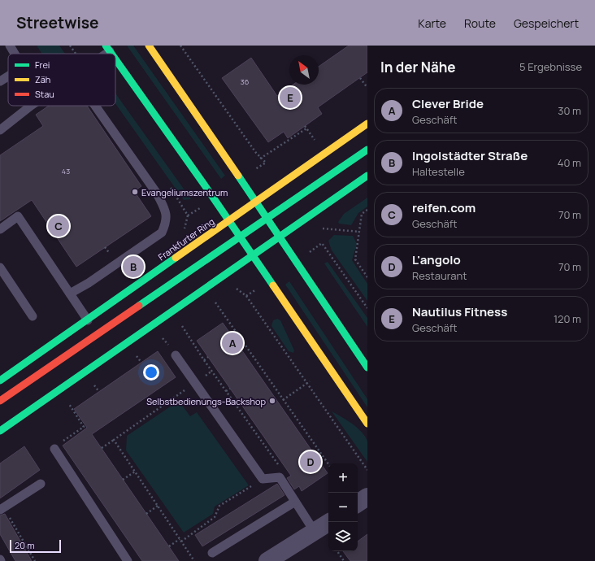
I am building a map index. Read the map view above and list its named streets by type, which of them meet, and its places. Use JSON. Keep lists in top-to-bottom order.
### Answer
{
  "streets": {
    "main road": ["Frankfurter Ring"]
  },
  "places": ["Evangeliumszentrum", "Selbstbedienungs-Backshop"],
  "house_numbers": ["36", "43"],
  "legend": ["Frei", "Zäh", "Stau"],
  "scale_bar": "20 m",
  "north": "top left",
  "page": {
    "header": "Streetwise",
    "nav": ["Karte", "Route", "Gespeichert"],
    "heading": ["In der Nähe", "5 Ergebnisse"],
    "pins": [
      "E",
      "C",
      "B",
      "A",
      "D"
    ],
    "list": [
      {
        "mark": "A",
        "name": "Clever Bride",
        "note": "Geschäft",
        "value": "30 m"
      },
      {
        "mark": "B",
        "name": "Ingolstädter Straße",
        "note": "Haltestelle",
        "value": "40 m"
      },
      {
        "mark": "C",
        "name": "reifen.com",
        "note": "Geschäft",
        "value": "70 m"
      },
      {
        "mark": "D",
        "name": "L'angolo",
        "note": "Restaurant",
        "value": "70 m"
      },
      {
        "mark": "E",
        "name": "Nautilus Fitness",
        "note": "Geschäft",
        "value": "120 m"
      }
    ],
    "map_buttons": ["+", "−"],
    "scale": "20 m"
  }
}
